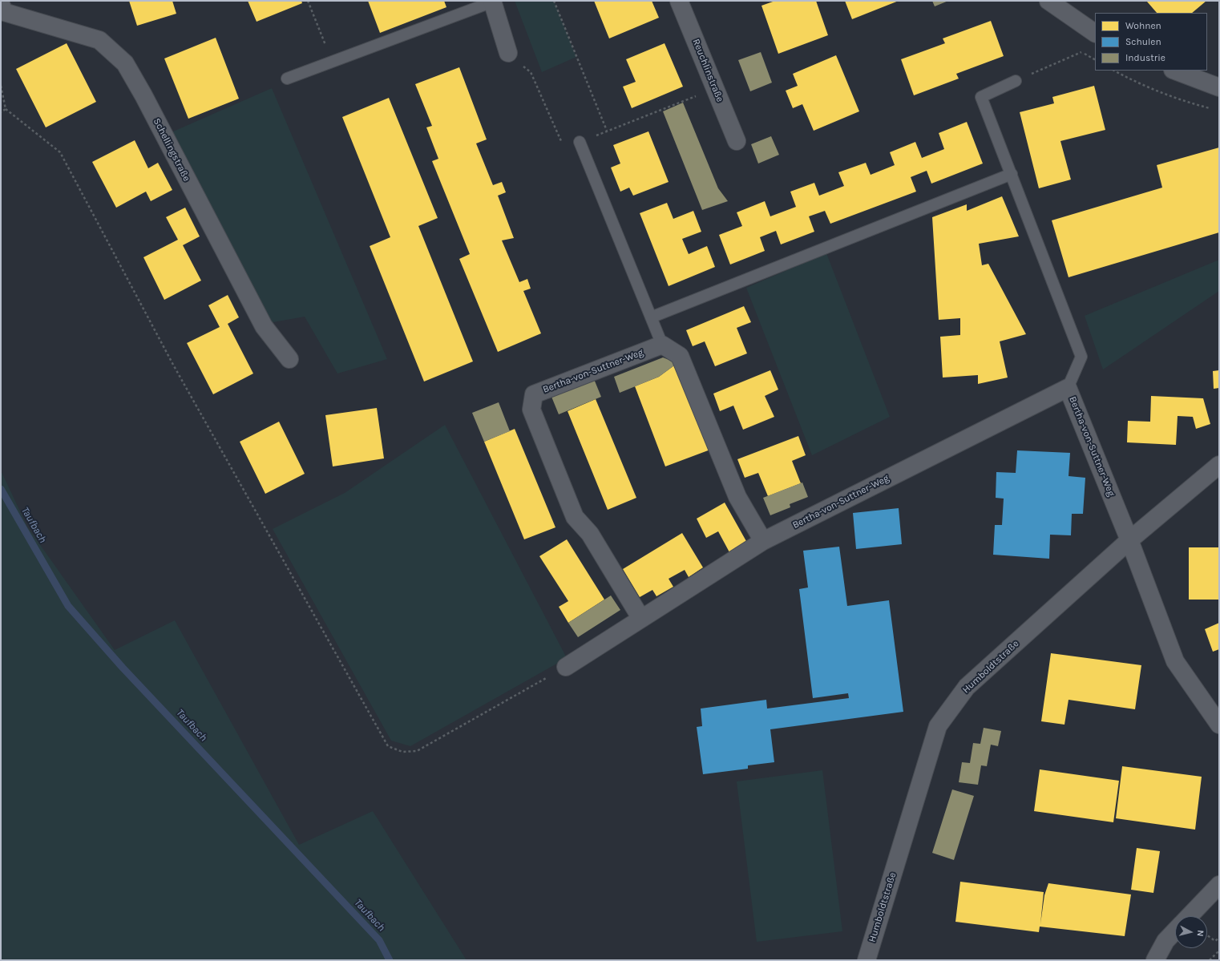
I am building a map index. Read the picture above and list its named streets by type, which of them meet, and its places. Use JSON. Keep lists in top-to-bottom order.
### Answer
{
  "streets": {
    "street": [
      "Reuchlinstraße",
      "Schellingstraße",
      "Bertha-von-Suttner-Weg",
      "Humboldtstraße"
    ]
  },
  "crossings": [
    ["Bertha-von-Suttner-Weg", "Humboldtstraße"]
  ],
  "water": ["Taufbach"],
  "legend": ["Wohnen", "Schulen", "Industrie"],
  "north": "right"
}
